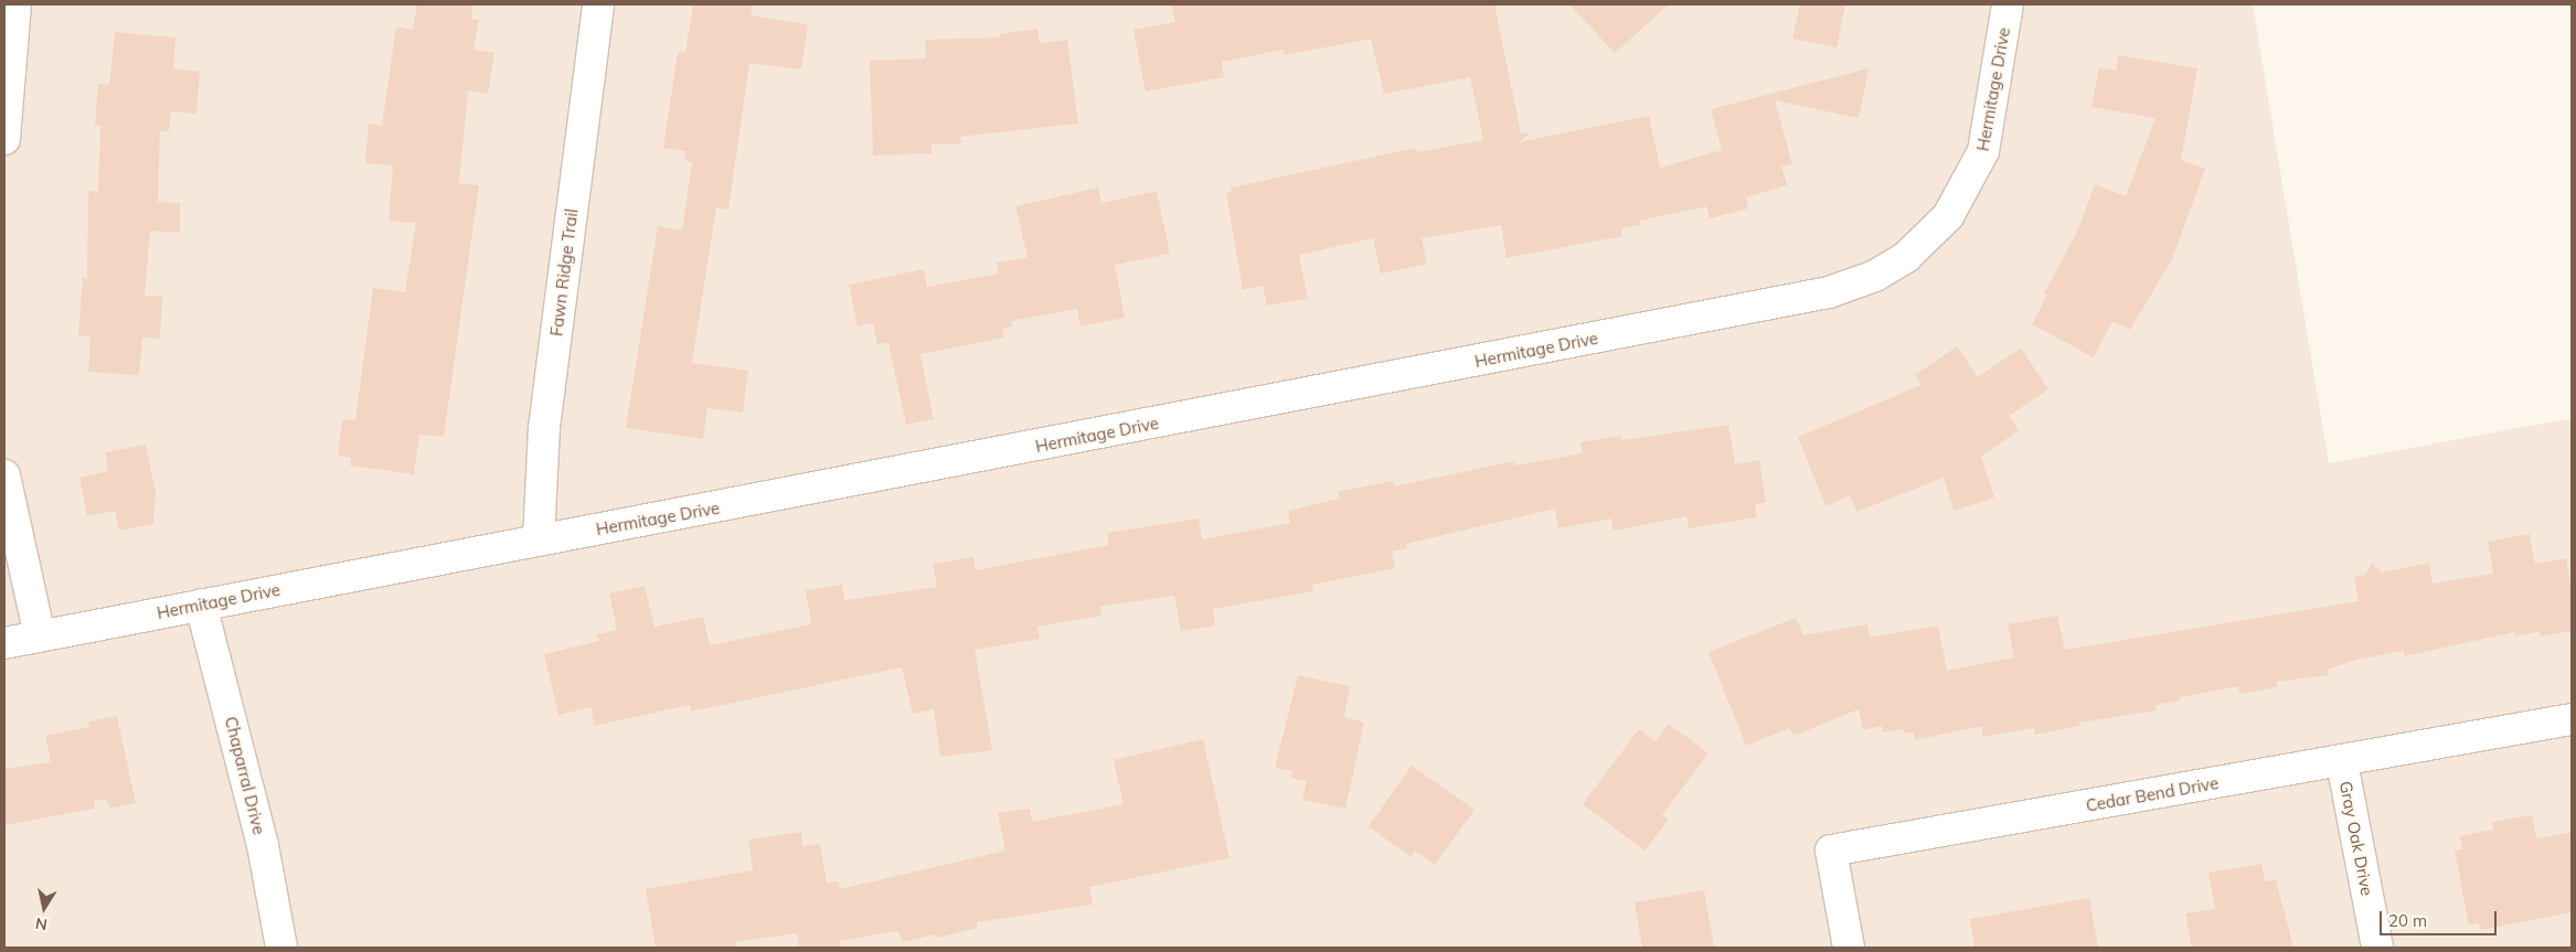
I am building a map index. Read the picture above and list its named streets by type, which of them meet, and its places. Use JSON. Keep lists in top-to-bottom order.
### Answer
{
  "streets": {
    "street": [
      "Hermitage Drive",
      "Fawn Ridge Trail",
      "Chaparral Drive",
      "Cedar Bend Drive",
      "Gray Oak Drive"
    ]
  },
  "crossings": [
    ["Hermitage Drive", "Fawn Ridge Trail"],
    ["Hermitage Drive", "Chaparral Drive"],
    ["Cedar Bend Drive", "Gray Oak Drive"]
  ],
  "scale_bar": "20 m",
  "north": "bottom"
}
